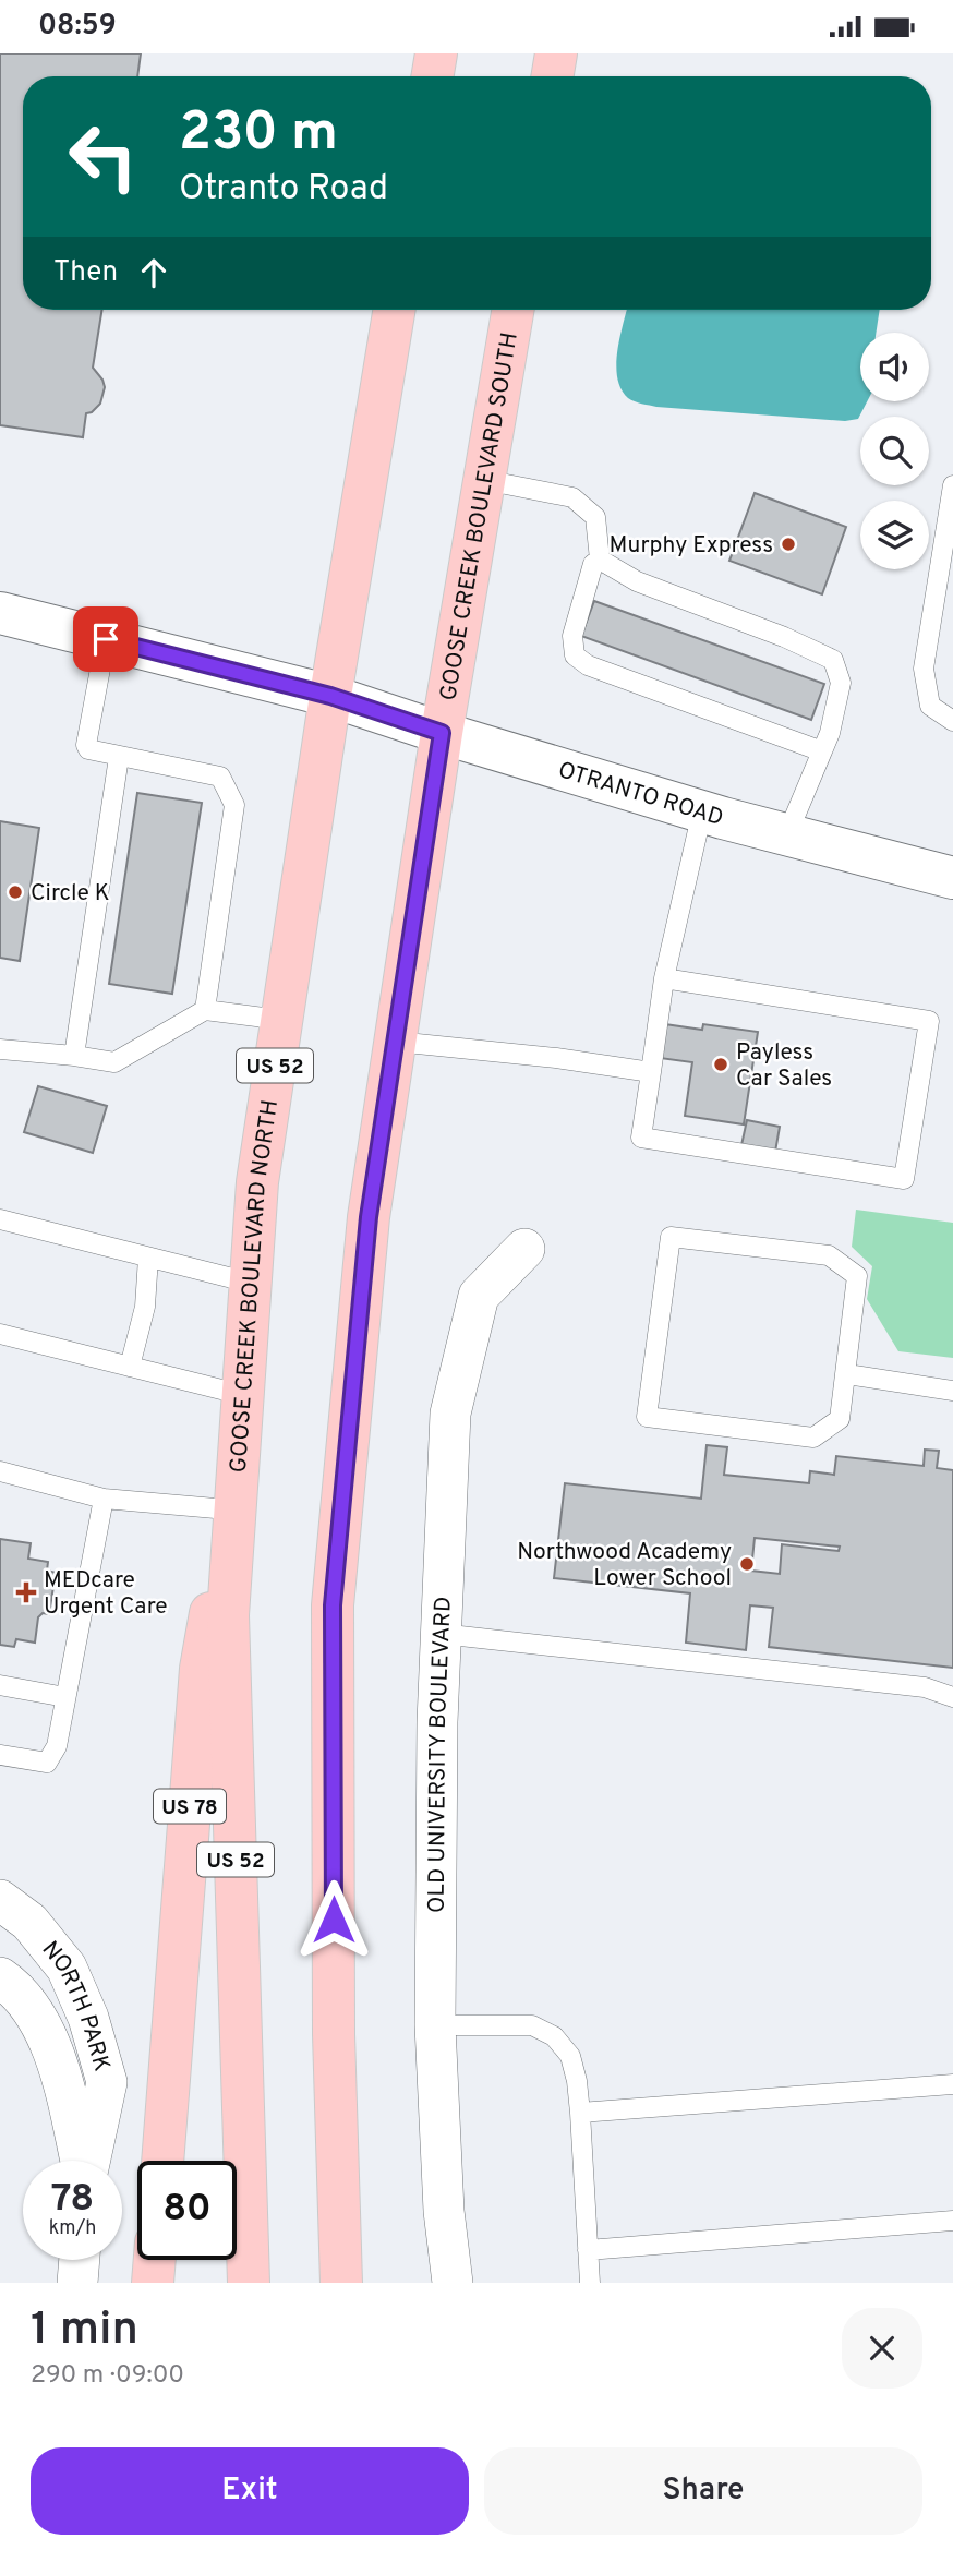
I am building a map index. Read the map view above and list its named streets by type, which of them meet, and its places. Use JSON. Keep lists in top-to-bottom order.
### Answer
{
  "streets": {
    "highway": [
      "GOOSE CREEK BOULEVARD SOUTH",
      "US 52",
      "GOOSE CREEK BOULEVARD NORTH",
      "US 78"
    ],
    "street": ["OTRANTO ROAD", "OLD UNIVERSITY BOULEVARD", "NORTH PARK"]
  },
  "crossings": [
    ["GOOSE CREEK BOULEVARD SOUTH", "OTRANTO ROAD"],
    ["OTRANTO ROAD", "GOOSE CREEK BOULEVARD NORTH"],
    ["GOOSE CREEK BOULEVARD NORTH", "US 78"]
  ],
  "places": {
    "other": [
      "Murphy Express",
      "Circle K",
      "Payless Car Sales",
      "Northwood Academy Lower School"
    ],
    "health": ["MEDcare Urgent Care"]
  },
  "page": {
    "status": "08:59",
    "turn": ["230 m", "Otranto Road"],
    "then": "Then",
    "speed": "78 km/h",
    "limit": "80",
    "heading": ["1 min", "290 m · 09:00"],
    "buttons": ["Exit", "Share"]
  }
}
